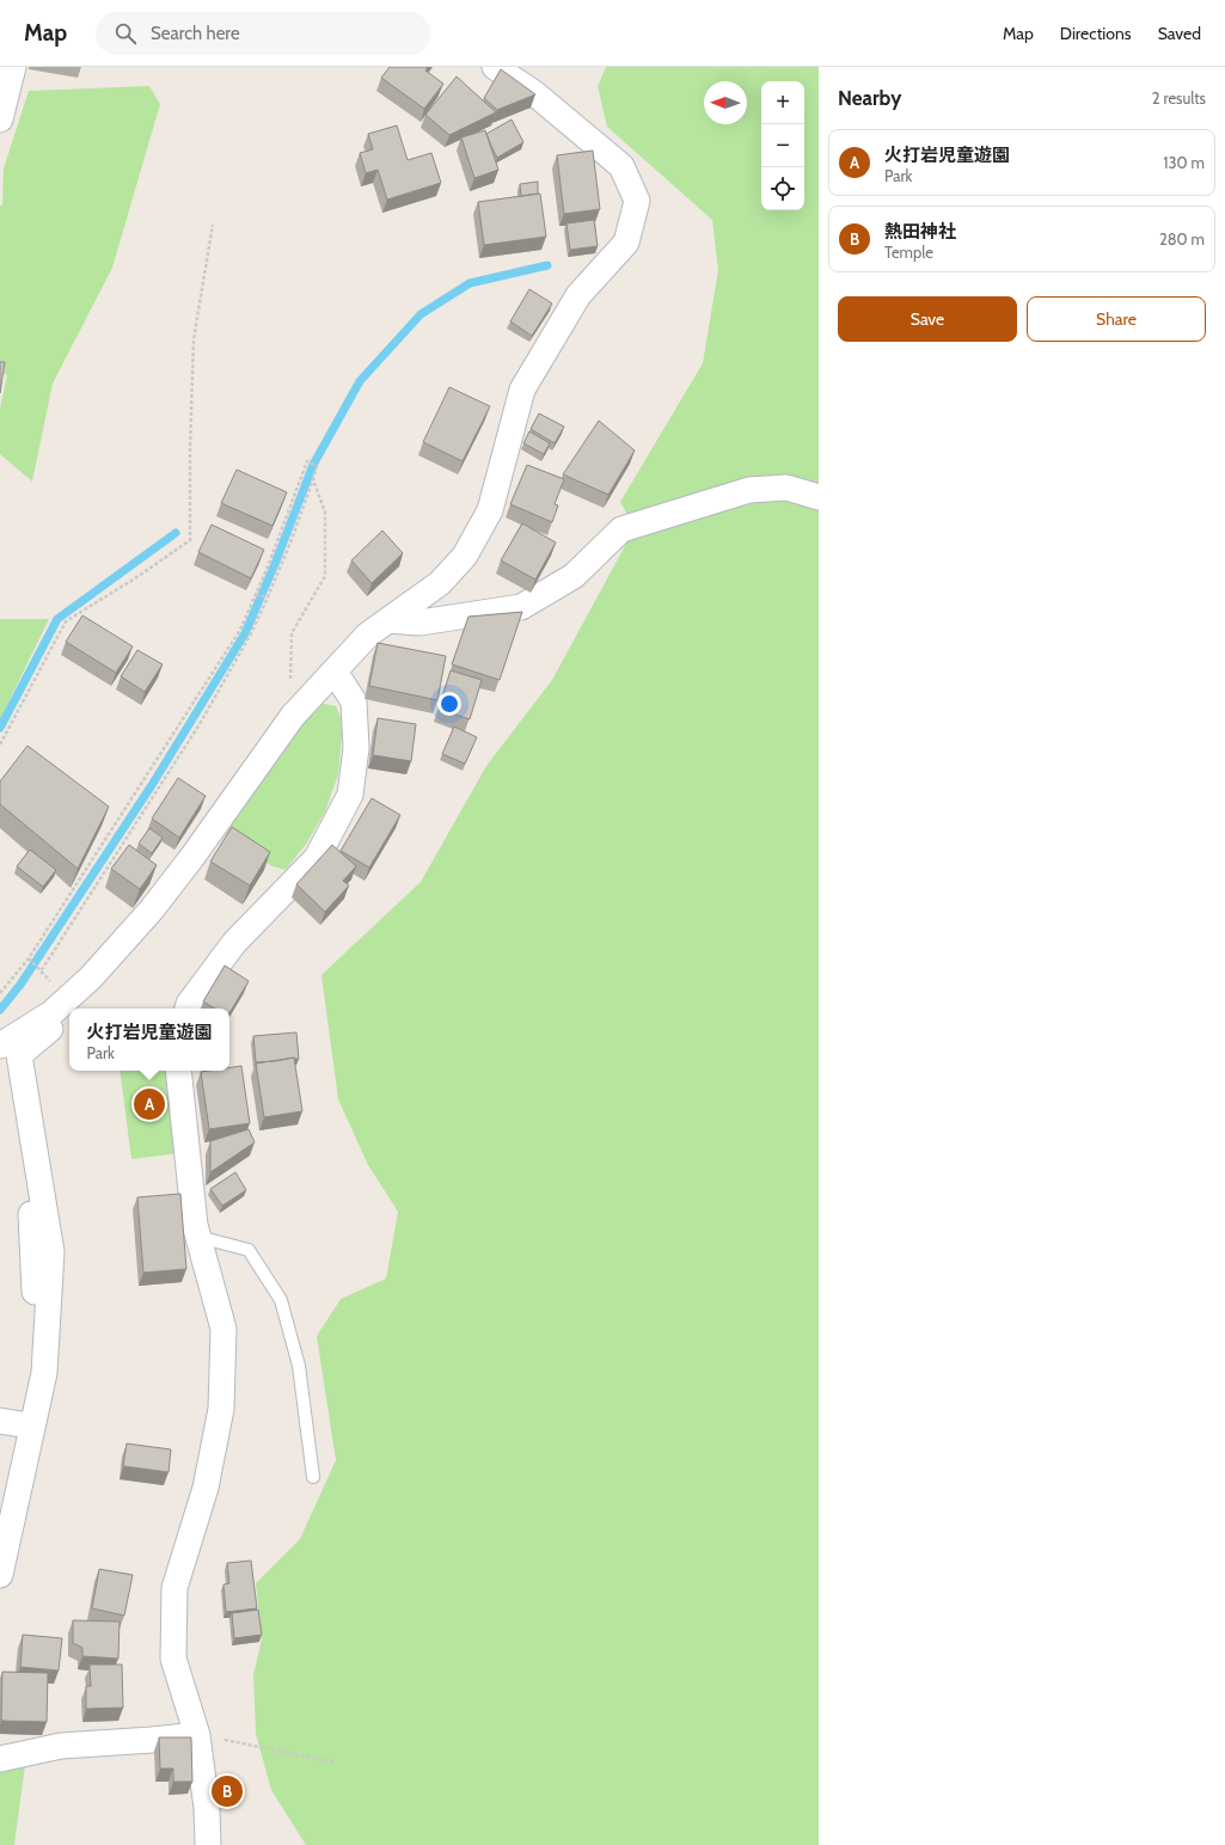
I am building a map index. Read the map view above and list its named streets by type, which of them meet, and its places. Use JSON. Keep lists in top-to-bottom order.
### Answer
{
  "north": "left",
  "page": {
    "header": "Map",
    "search": "Search here",
    "nav": ["Map", "Directions", "Saved"],
    "heading": ["Nearby", "2 results"],
    "map_buttons": ["+", "−"],
    "list": [
      {
        "mark": "A",
        "name": "火打岩児童遊園",
        "note": "Park",
        "value": "130 m"
      },
      {
        "mark": "B",
        "name": "熱田神社",
        "note": "Temple",
        "value": "280 m"
      }
    ],
    "buttons": ["Save", "Share"],
    "popup": ["火打岩児童遊園", "Park"],
    "pins": ["A", "B"]
  }
}
